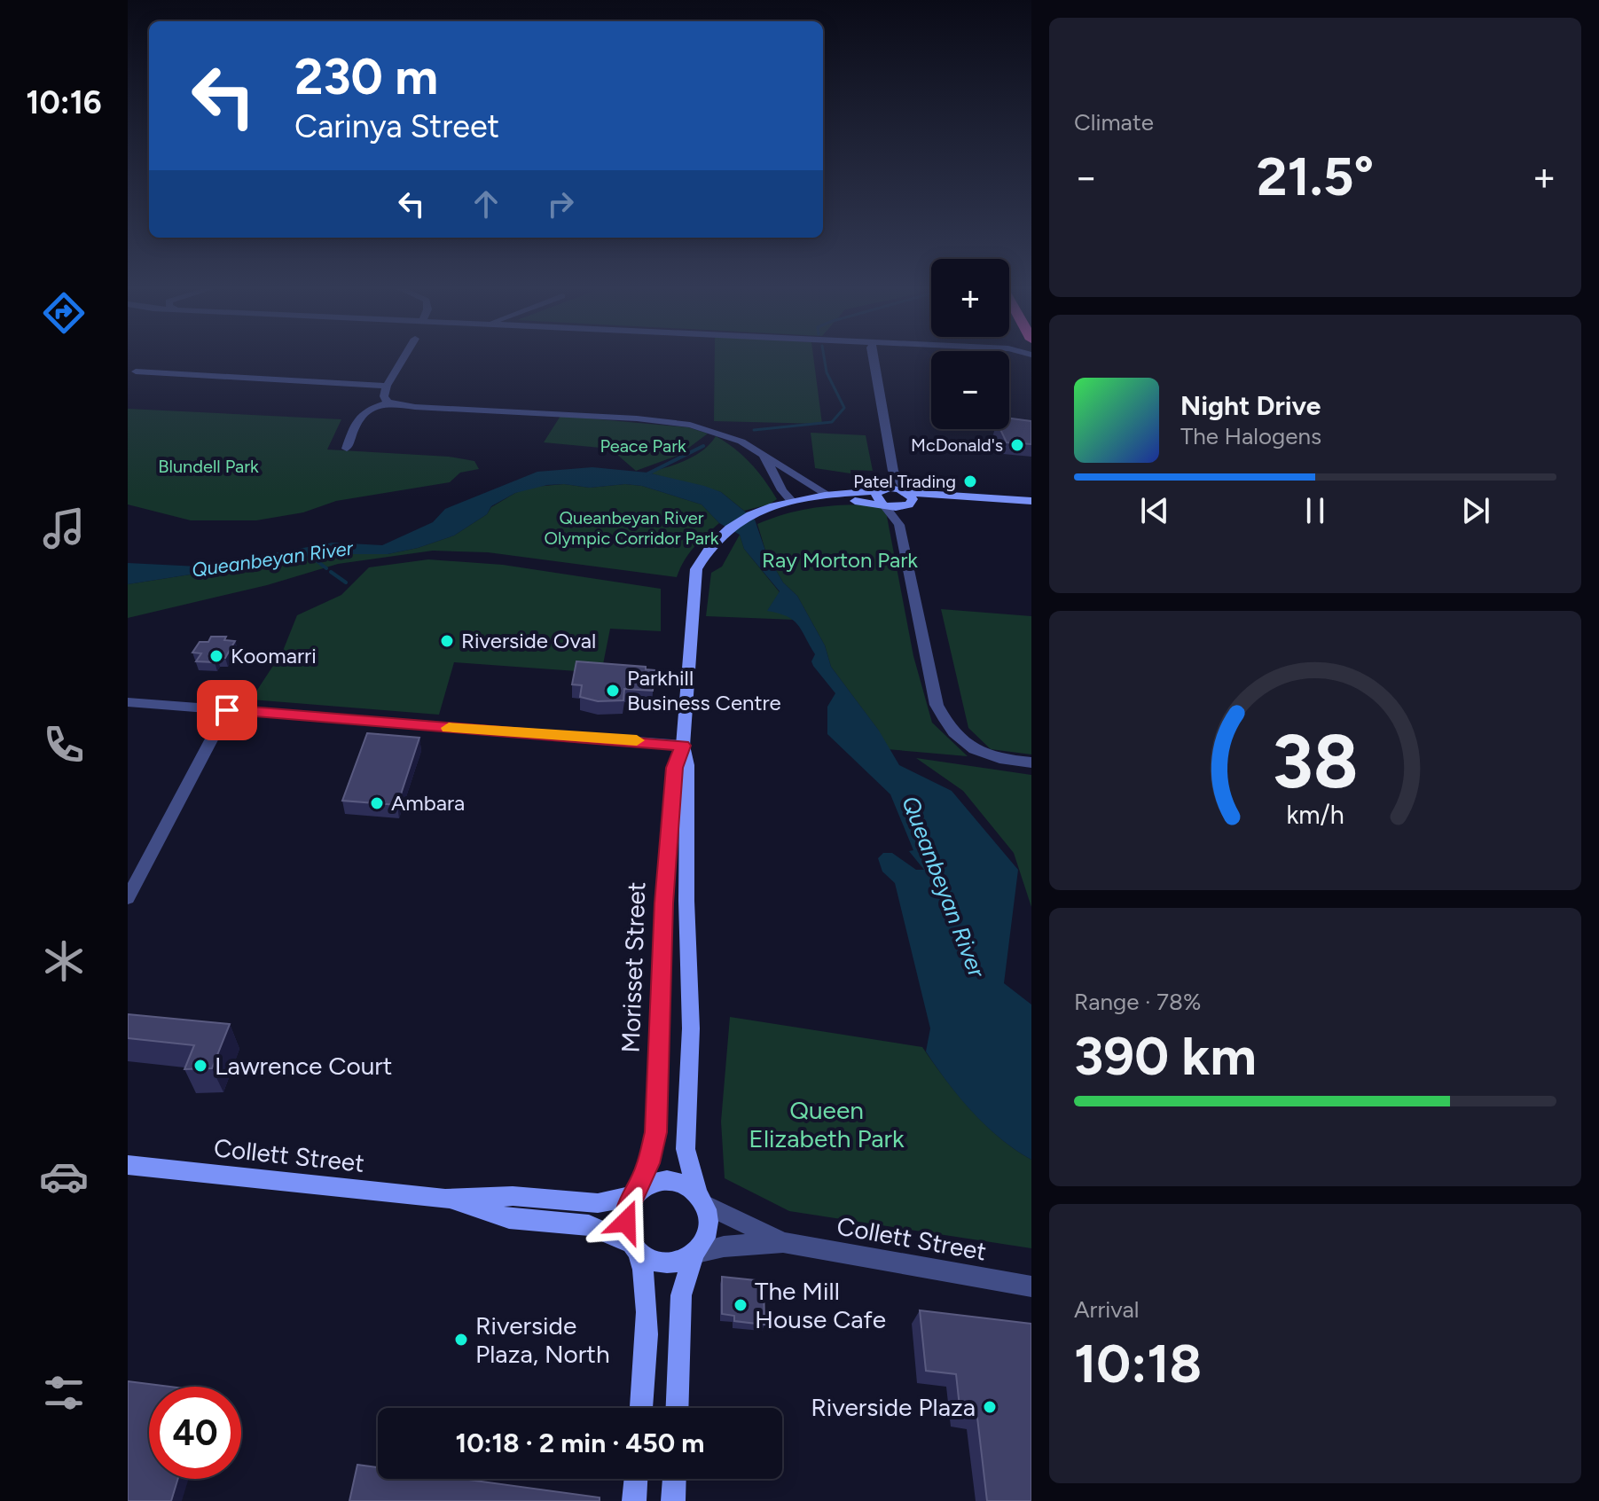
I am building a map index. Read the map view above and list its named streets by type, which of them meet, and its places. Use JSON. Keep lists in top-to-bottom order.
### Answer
{
  "streets": {
    "street": ["Morisset Street", "Collett Street"]
  },
  "crossings": [
    ["Morisset Street", "Collett Street"]
  ],
  "water": ["Queanbeyan River"],
  "parks": [
    "Peace Park",
    "Blundell Park",
    "Queanbeyan River Olympic Corridor Park",
    "Ray Morton Park",
    "Queen Elizabeth Park"
  ],
  "places": [
    "McDonald's",
    "Patel Trading",
    "Riverside Oval",
    "Koomarri",
    "Parkhill Business Centre",
    "Ambara",
    "Lawrence Court",
    "The Mill House Cafe",
    "Riverside Plaza, North",
    "Riverside Plaza"
  ],
  "page": {
    "tabs": "10:16",
    "tile": [
      "Climate",
      ["Range · 78%", "390 km"],
      ["Arrival", "10:18"]
    ],
    "turn": ["230 m", "Carinya Street"],
    "heat": ["−", "21.5°", "+"],
    "map_buttons": ["+", "−"],
    "song": ["Night Drive", "The Halogens"],
    "limit": "40",
    "trip": "10:18 · 2 min · 450 m",
    "gauge": ["38", "km/h"]
  }
}
